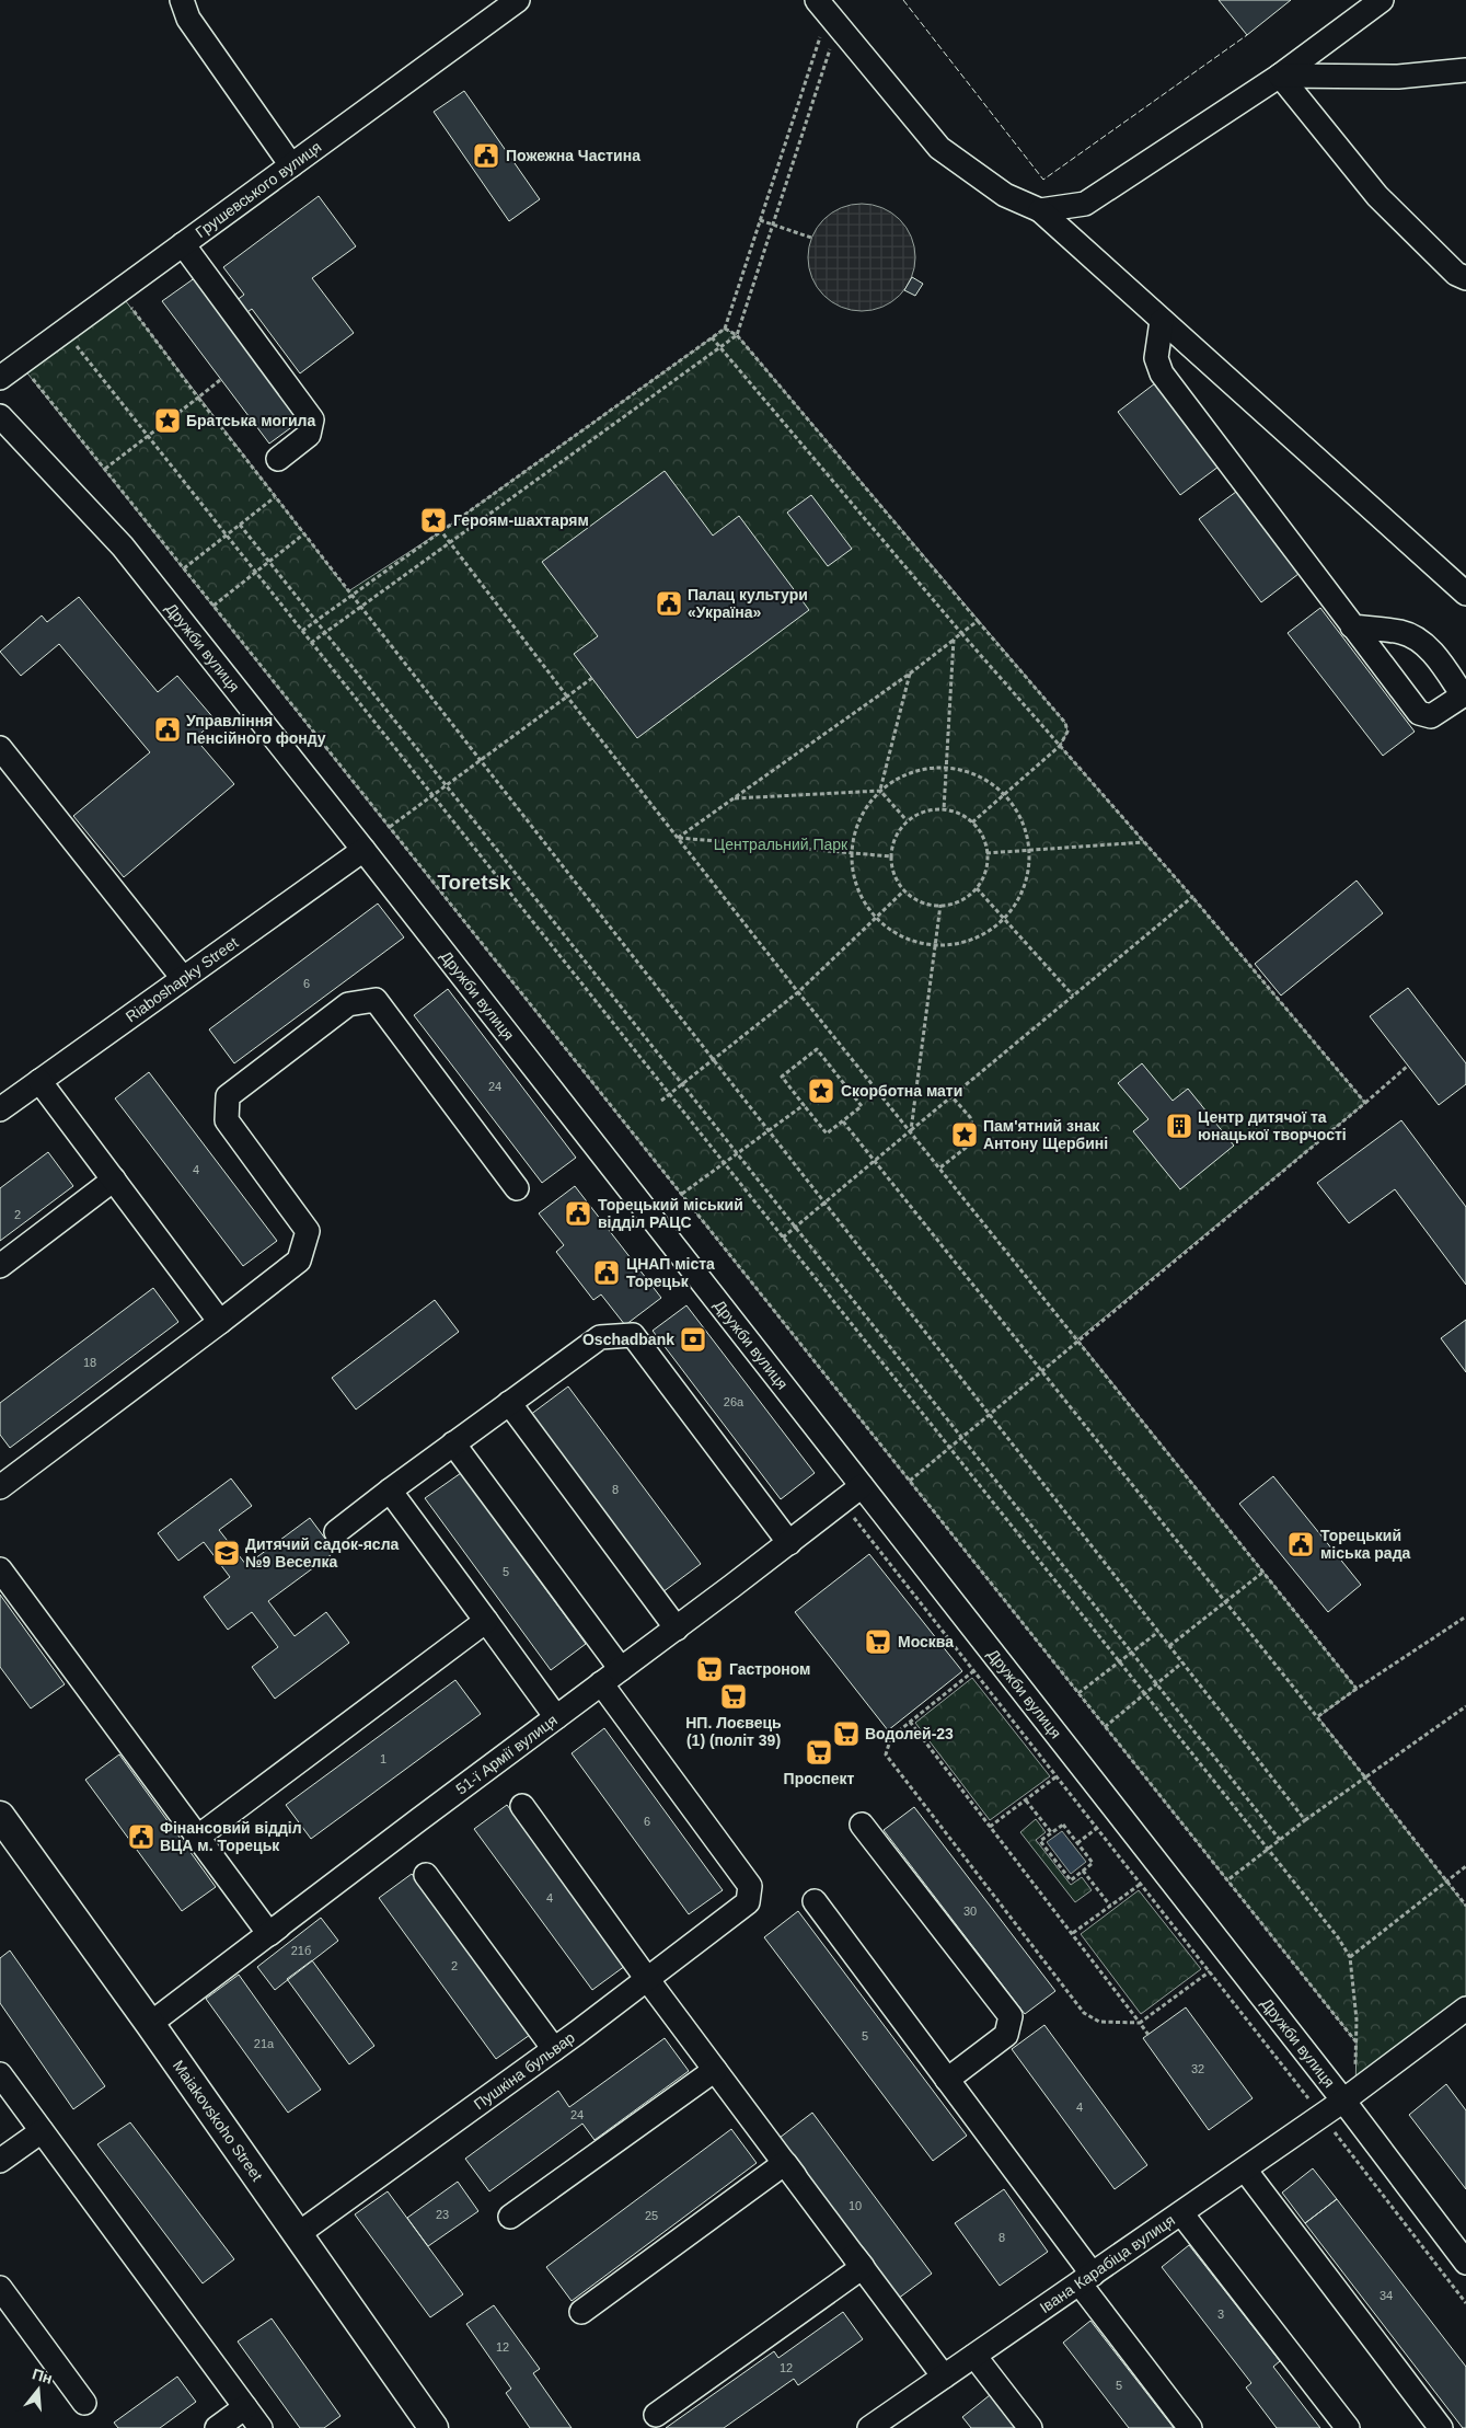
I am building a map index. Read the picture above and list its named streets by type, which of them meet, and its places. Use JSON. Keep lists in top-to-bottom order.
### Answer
{
  "streets": {
    "main road": ["Maiakovskoho Street"],
    "street": [
      "Грушевського вулиця",
      "Дружби вулиця",
      "Riaboshapky Street",
      "51-ї Армії вулиця",
      "Пушкіна бульвар",
      "Івана Карабіца вулиця"
    ]
  },
  "crossings": [
    ["Дружби вулиця", "Riaboshapky Street"],
    ["Дружби вулиця", "51-ї Армії вулиця"],
    ["Дружби вулиця", "Івана Карабіца вулиця"],
    ["51-ї Армії вулиця", "Пушкіна бульвар"],
    ["51-ї Армії вулиця", "Maiakovskoho Street"],
    ["Пушкіна бульвар", "Maiakovskoho Street"]
  ],
  "districts": ["Toretsk"],
  "parks": ["Центральний Парк"],
  "places": {
    "public building": [
      "Пожежна Частина",
      "Палац культури «Україна»",
      "Управління Пенсійного фонду",
      "Торецький міський відділ РАЦС",
      "ЦНАП міста Торецьк",
      "Торецький міська рада",
      "Фінансовий відділ ВЦА м. Торецьк"
    ],
    "place": [
      "Братська мoгила",
      "Героям-шахтарям",
      "Скорботна мати",
      "Пам'ятний знак Антону Щербині"
    ],
    "building": ["Центр дитячої та юнацької творчості"],
    "bank": ["Oschadbank"],
    "school or university": ["Дитячий садок-ясла №9 Веселка"],
    "supermarket": [
      "Москва",
      "Гастроном",
      "НП. Лоєвець (1) (політ 39)",
      "Водолей-23",
      "Проспект"
    ]
  },
  "house_numbers": [
    "6",
    "24",
    "4",
    "2",
    "18",
    "26а",
    "8",
    "5",
    "1",
    "6",
    "4",
    "30",
    "21б",
    "2",
    "5",
    "21а",
    "32",
    "4",
    "24",
    "10",
    "23",
    "25",
    "8",
    "34",
    "3",
    "12",
    "12",
    "5"
  ],
  "north": "top"
}
